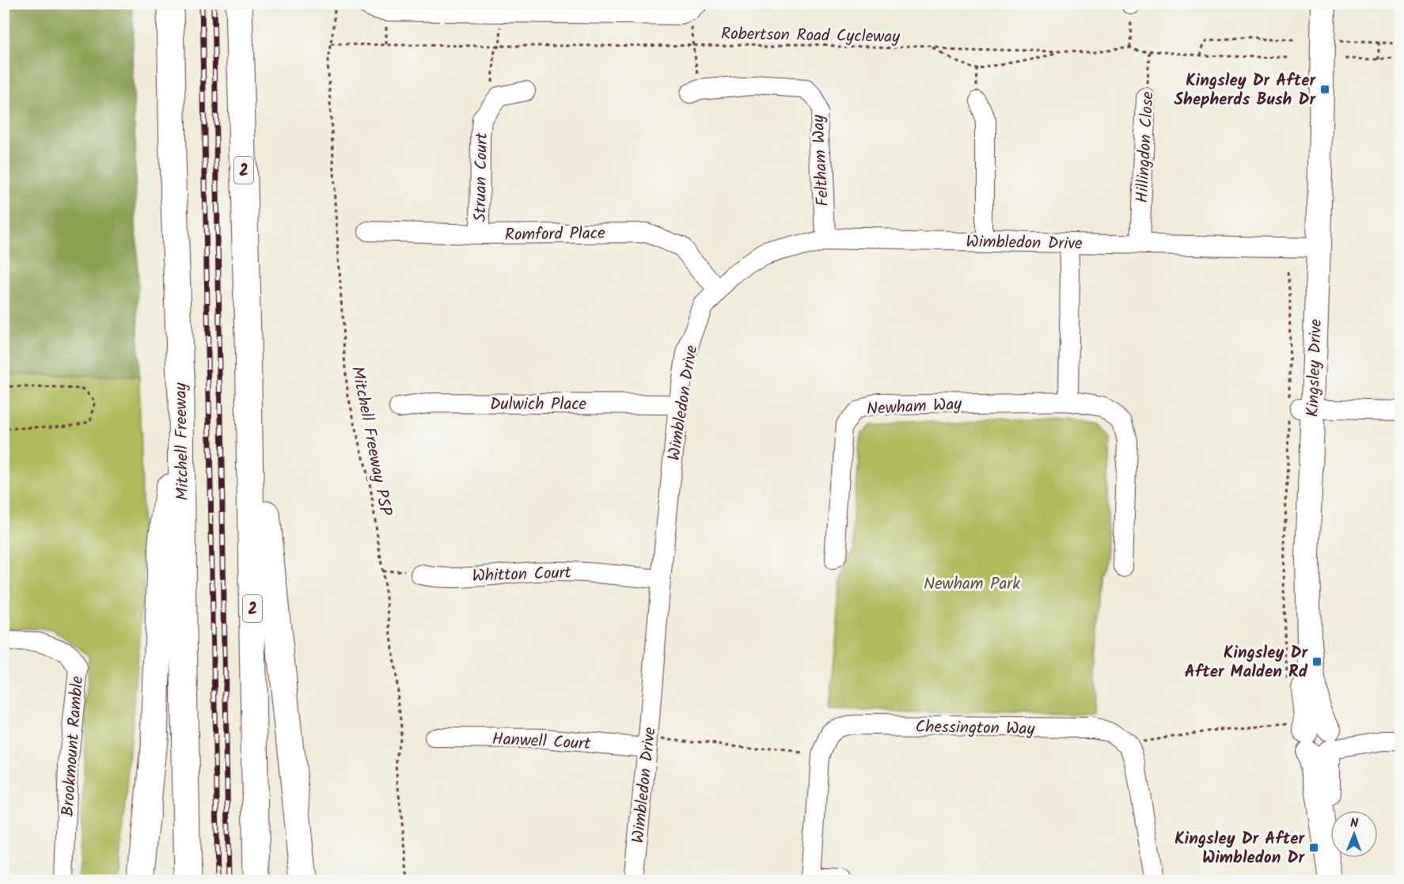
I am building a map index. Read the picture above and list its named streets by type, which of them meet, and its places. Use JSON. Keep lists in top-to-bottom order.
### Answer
{
  "streets": {
    "highway": ["2", "Mitchell Freeway"],
    "main road": ["Kingsley Drive"],
    "street": [
      "Hillingdon Close",
      "Feltham Way",
      "Struan Court",
      "Romford Place",
      "Wimbledon Drive",
      "Dulwich Place",
      "Newham Way",
      "Whitton Court",
      "Chessington Way",
      "Hanwell Court",
      "Brookmount Ramble"
    ],
    "path": ["Robertson Road Cycleway", "Mitchell Freeway PSP"]
  },
  "crossings": [
    ["Robertson Road Cycleway", "Hillingdon Close"],
    ["Robertson Road Cycleway", "Mitchell Freeway PSP"],
    ["Hillingdon Close", "Wimbledon Drive"],
    ["Feltham Way", "Wimbledon Drive"],
    ["Struan Court", "Romford Place"],
    ["Romford Place", "Wimbledon Drive"],
    ["Wimbledon Drive", "Kingsley Drive"],
    ["Wimbledon Drive", "Dulwich Place"],
    ["Wimbledon Drive", "Whitton Court"],
    ["Wimbledon Drive", "Hanwell Court"]
  ],
  "parks": ["Newham Park"],
  "places": {
    "transit": ["Kingsley Dr After Shepherds Bush Dr", "Kingsley Dr After Malden Rd", "Kingsley Dr After Wimbledon Dr"]
  },
  "north": "top"
}
